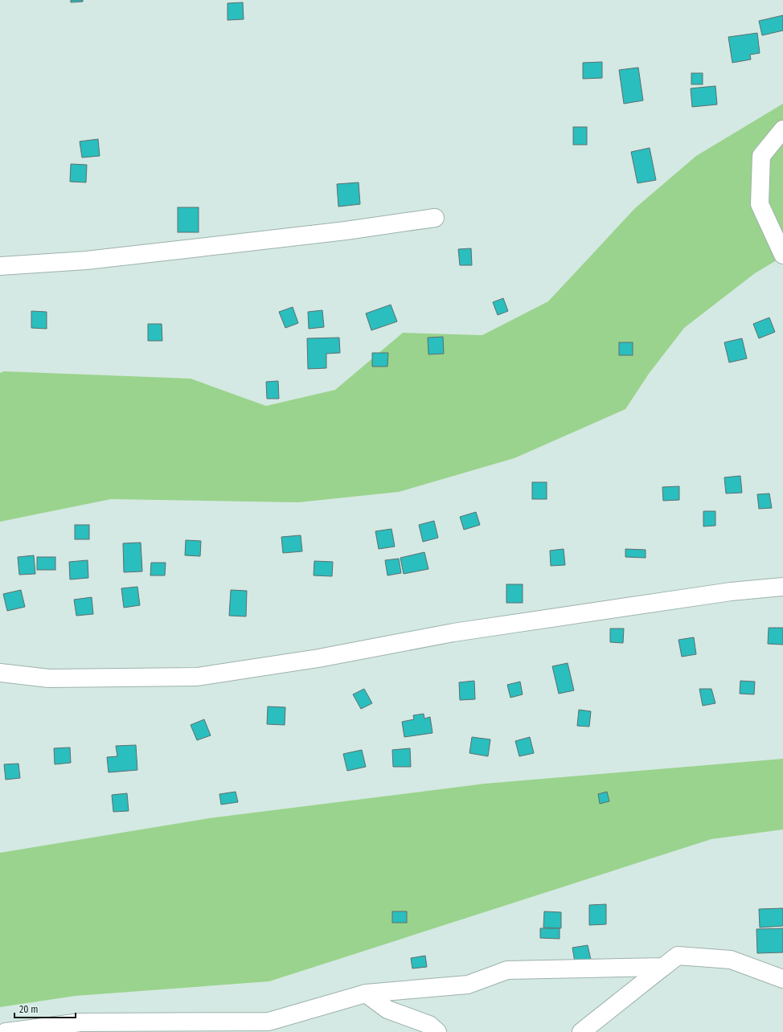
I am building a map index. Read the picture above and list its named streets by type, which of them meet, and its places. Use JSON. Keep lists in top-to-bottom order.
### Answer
{
  "scale_bar": "20 m"
}
